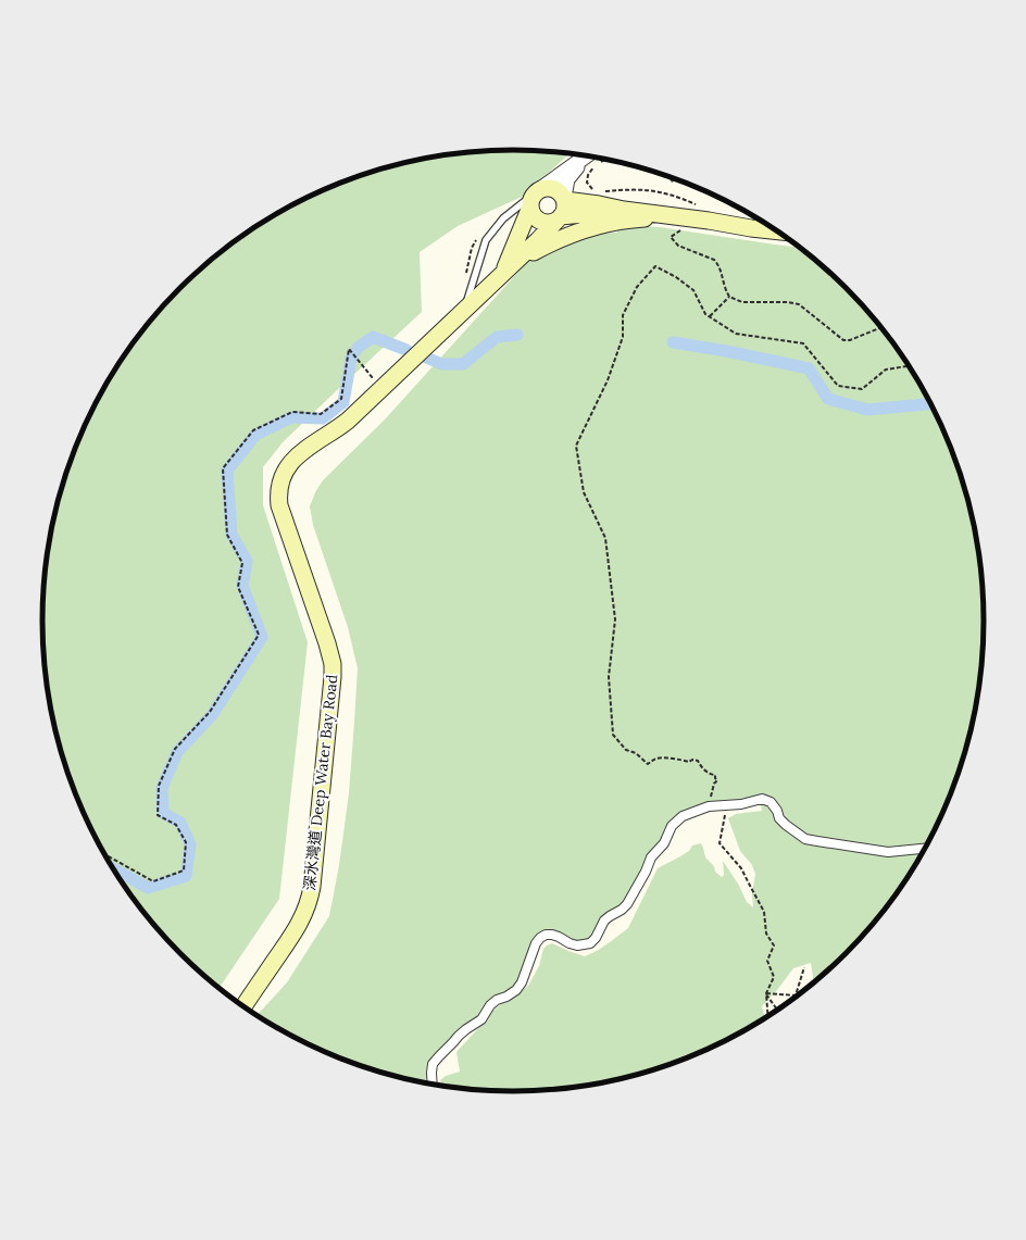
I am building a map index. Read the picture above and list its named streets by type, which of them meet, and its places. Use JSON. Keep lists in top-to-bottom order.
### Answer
{
  "streets": {
    "main road": ["深水灣道 Deep Water Bay Road"]
  }
}
